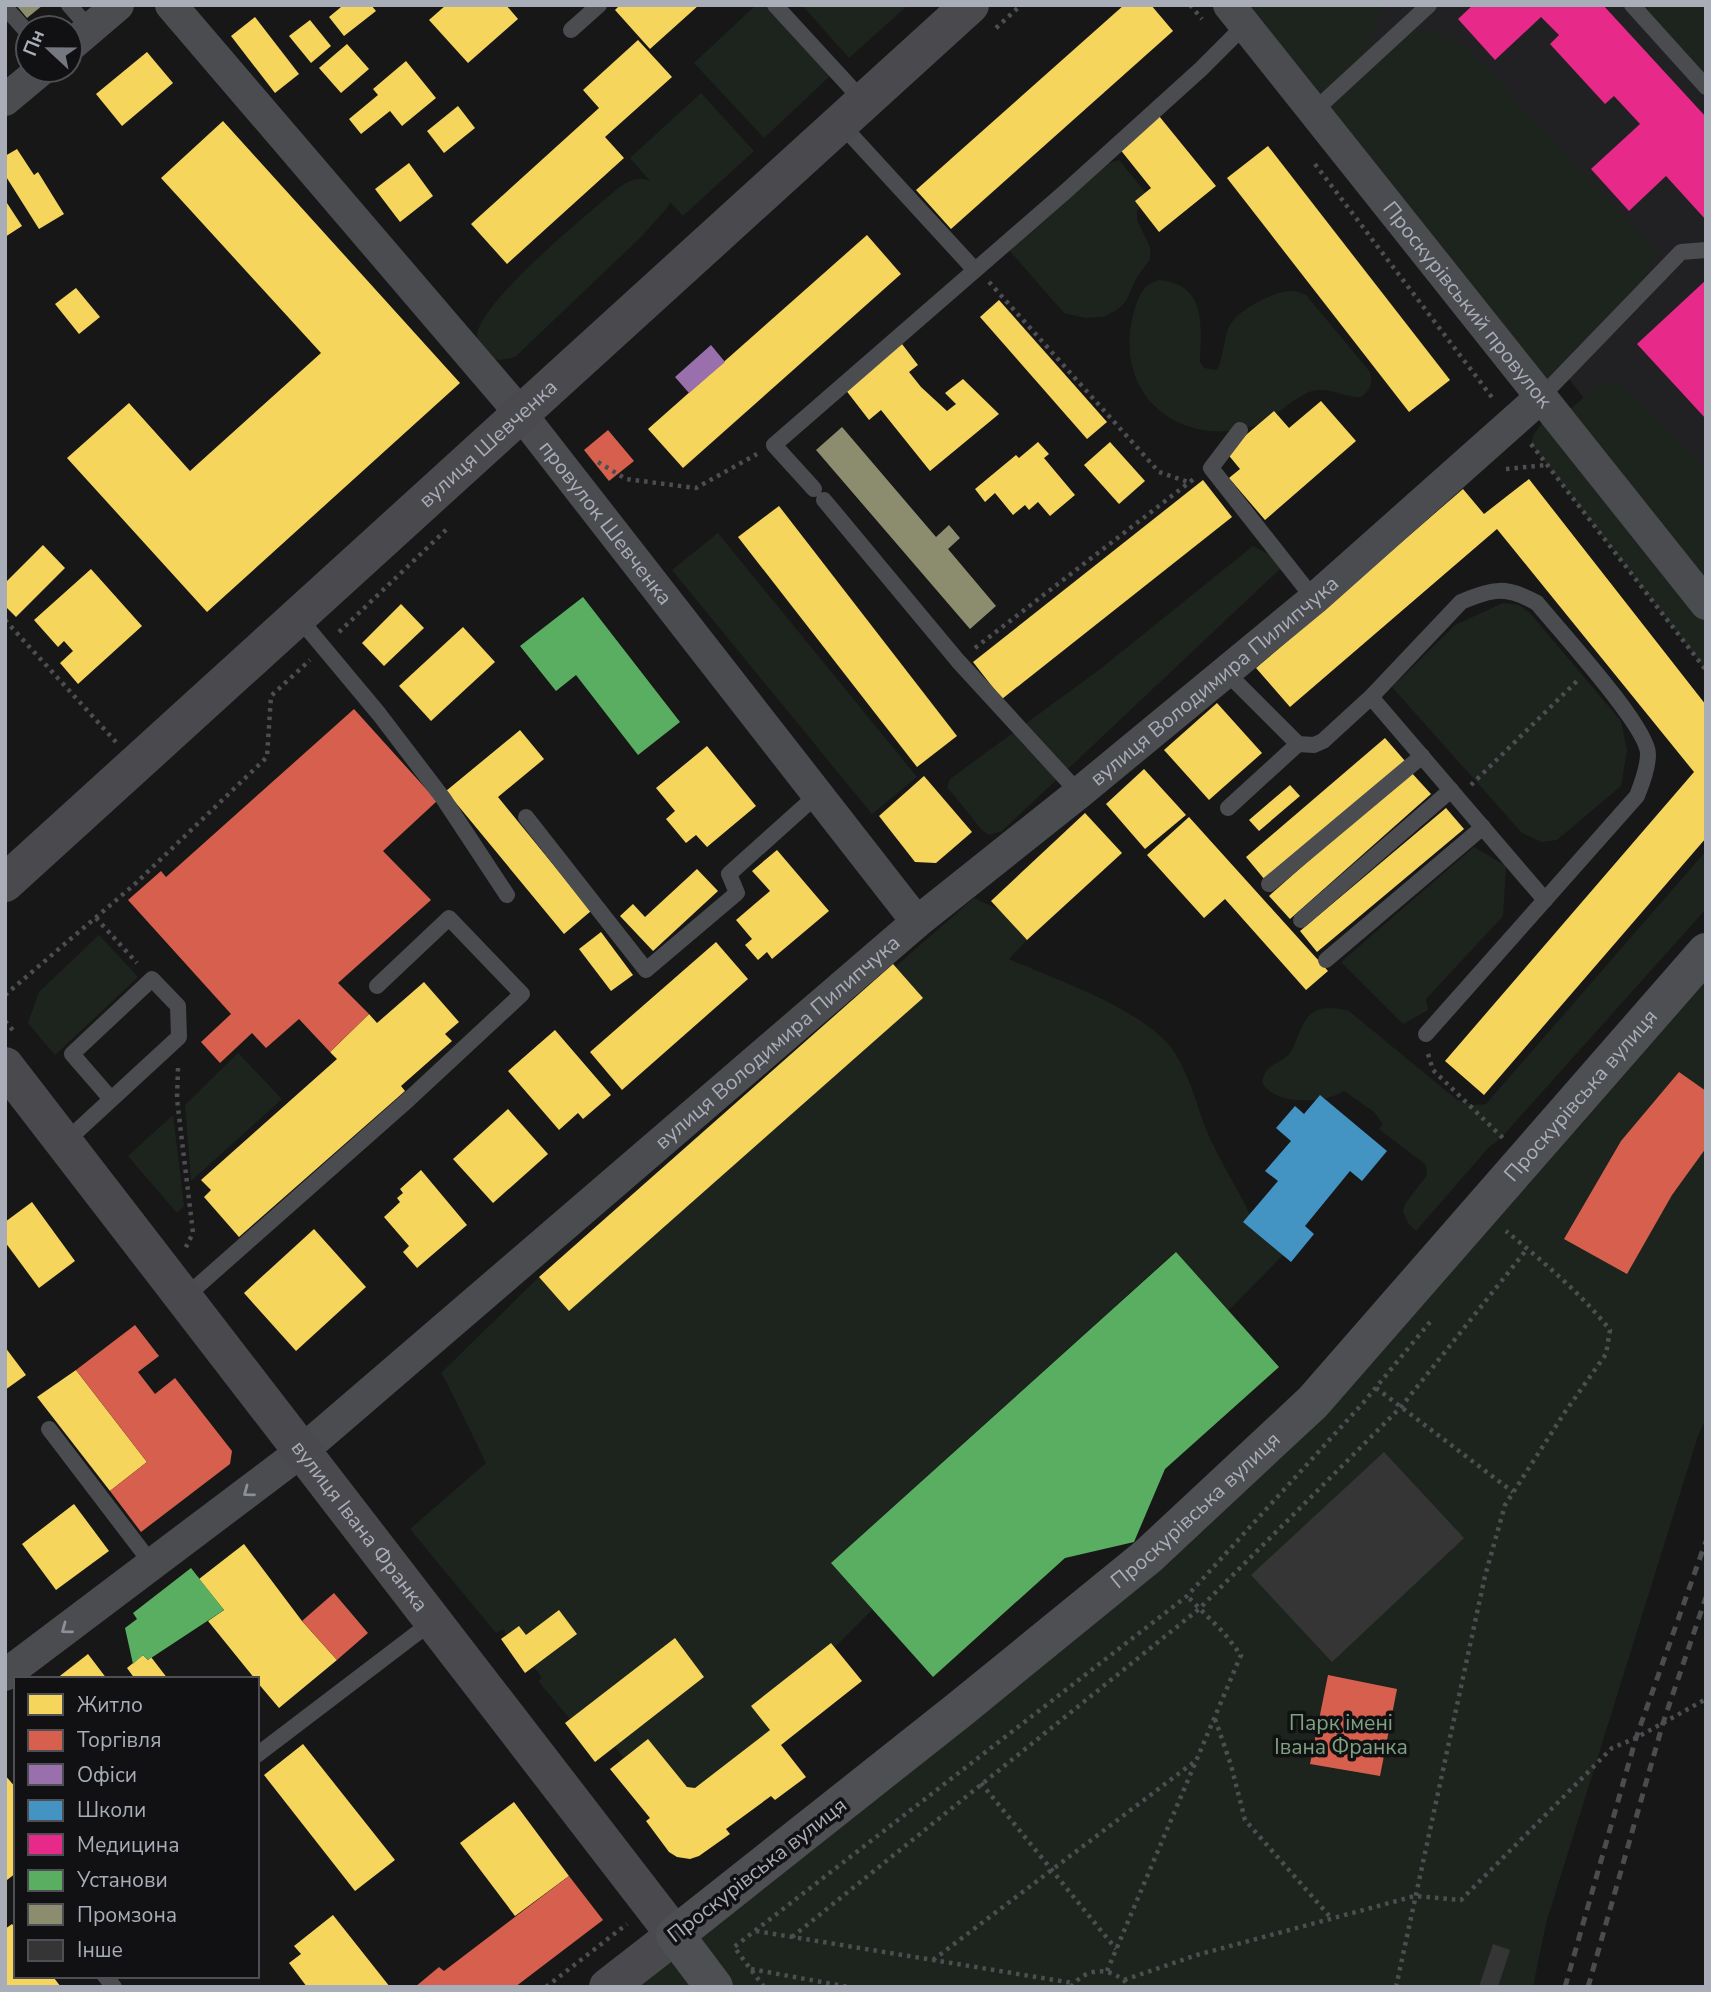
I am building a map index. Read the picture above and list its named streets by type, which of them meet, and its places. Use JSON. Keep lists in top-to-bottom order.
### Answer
{
  "streets": {
    "main road": ["вулиця Шевченка", "Проскурівська вулиця", "вулиця Івана Франка"],
    "street": ["Проскурівський провулок", "провулок Шевченка", "вулиця Володимира Пилипчука"]
  },
  "crossings": [
    ["Проскурівський провулок", "вулиця Володимира Пилипчука"],
    ["вулиця Шевченка", "провулок Шевченка"],
    ["провулок Шевченка", "вулиця Володимира Пилипчука"],
    ["вулиця Володимира Пилипчука", "вулиця Івана Франка"],
    ["Проскурівська вулиця", "вулиця Івана Франка"]
  ],
  "parks": ["Парк імені Івана Франка"],
  "legend": [
    "Житло",
    "Торгівля",
    "Офіси",
    "Школи",
    "Медицина",
    "Установи",
    "Промзона",
    "Інше"
  ],
  "north": "left"
}
